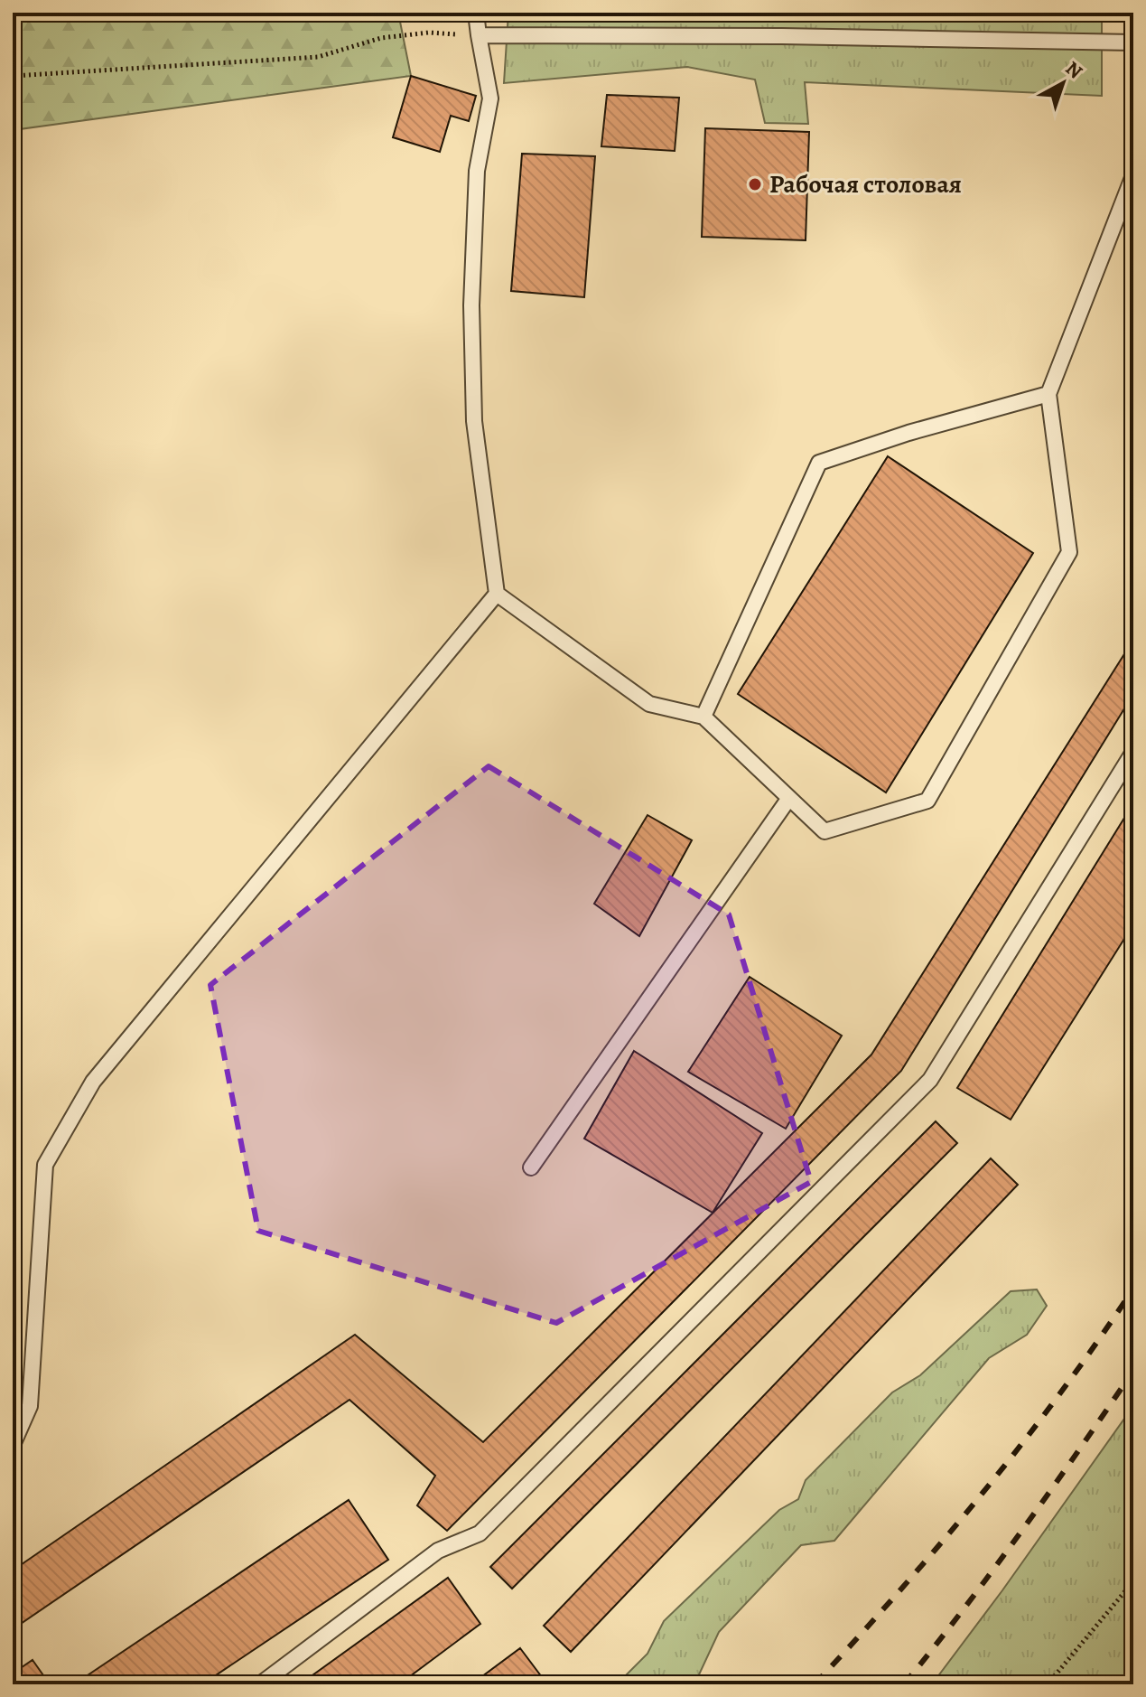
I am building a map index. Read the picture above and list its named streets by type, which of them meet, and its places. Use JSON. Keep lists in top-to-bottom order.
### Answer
{
  "places": ["Рабочая столовая"],
  "north": "top right"
}
